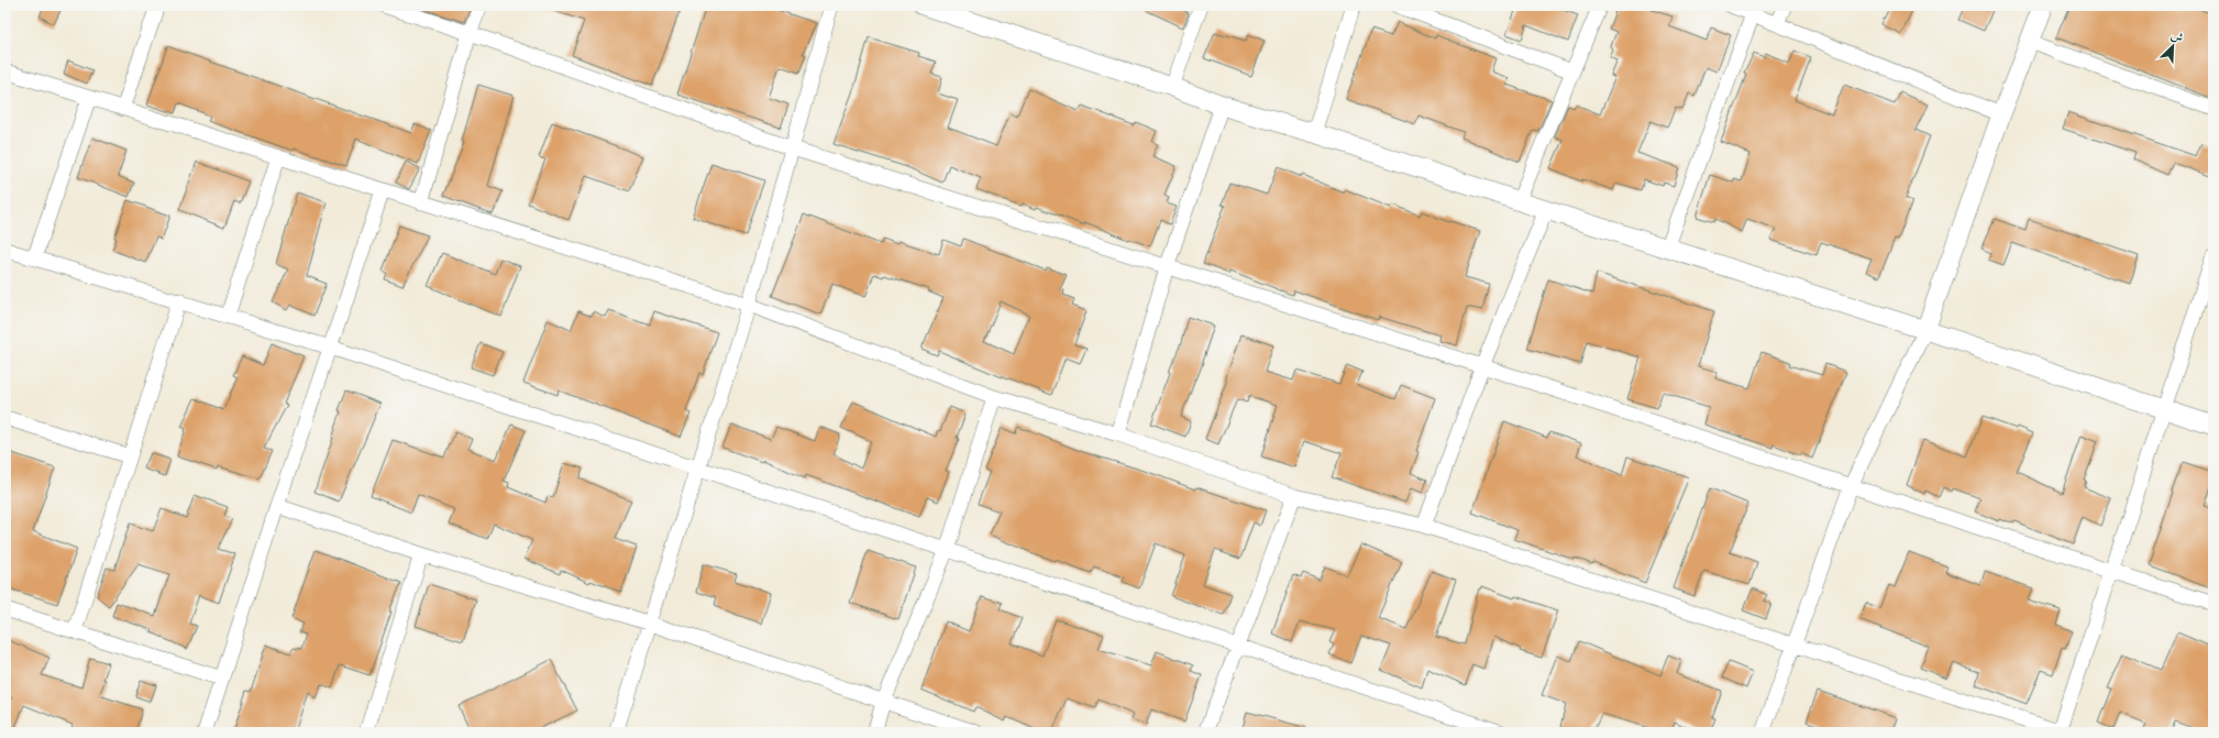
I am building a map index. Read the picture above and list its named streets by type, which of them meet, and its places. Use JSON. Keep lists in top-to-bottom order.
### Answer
{
  "north": "top right"
}
